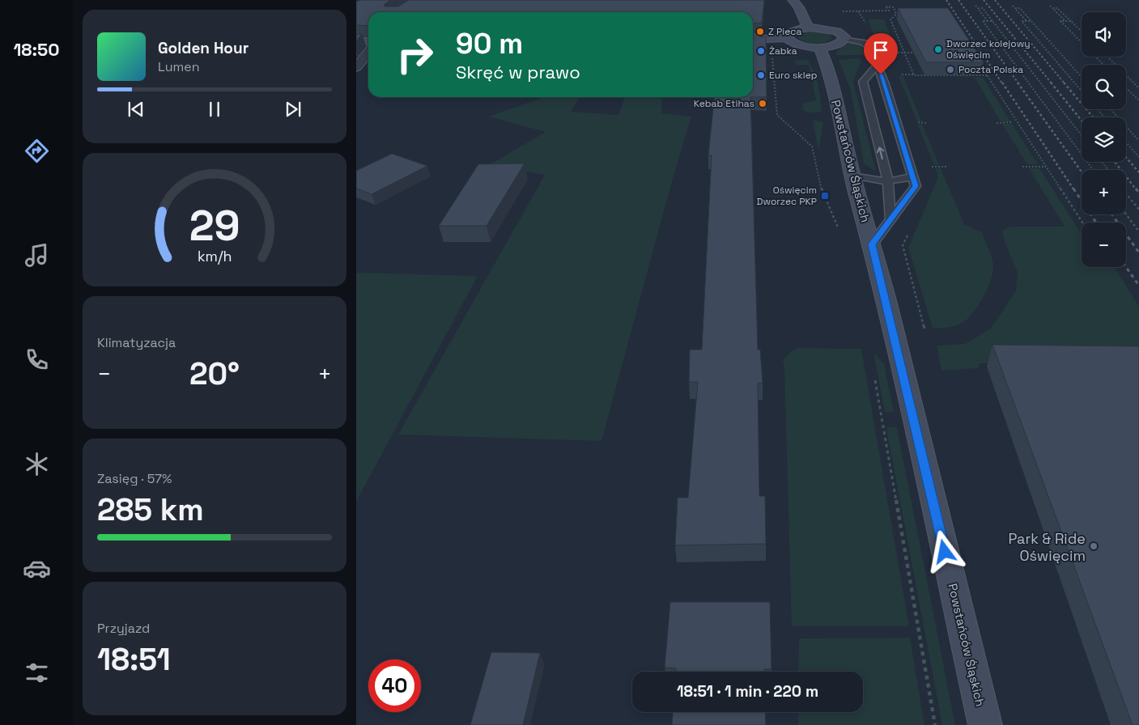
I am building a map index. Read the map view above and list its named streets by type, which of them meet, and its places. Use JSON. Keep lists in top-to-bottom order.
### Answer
{
  "streets": {
    "street": ["Powstańców Śląskich"]
  },
  "places": {
    "other": [
      "Z Pieca",
      "Dworzec kolejowy Oświęcim",
      "Żabka",
      "Poczta Polska",
      "Euro sklep",
      "Kebab Etihas",
      "Park & Ride Oświęcim"
    ],
    "transit": ["Oświęcim Dworzec PKP"]
  },
  "page": {
    "tabs": "18:50",
    "map_buttons": ["+", "−"],
    "turn": ["90 m", "Skręć w prawo"],
    "song": ["Golden Hour", "Lumen"],
    "tile": [
      "Klimatyzacja",
      ["Zasięg · 57%", "285 km"],
      ["Przyjazd", "18:51"]
    ],
    "heat": ["−", "20°", "+"],
    "limit": "40",
    "trip": "18:51 · 1 min · 220 m",
    "gauge": ["29", "km/h"]
  }
}
